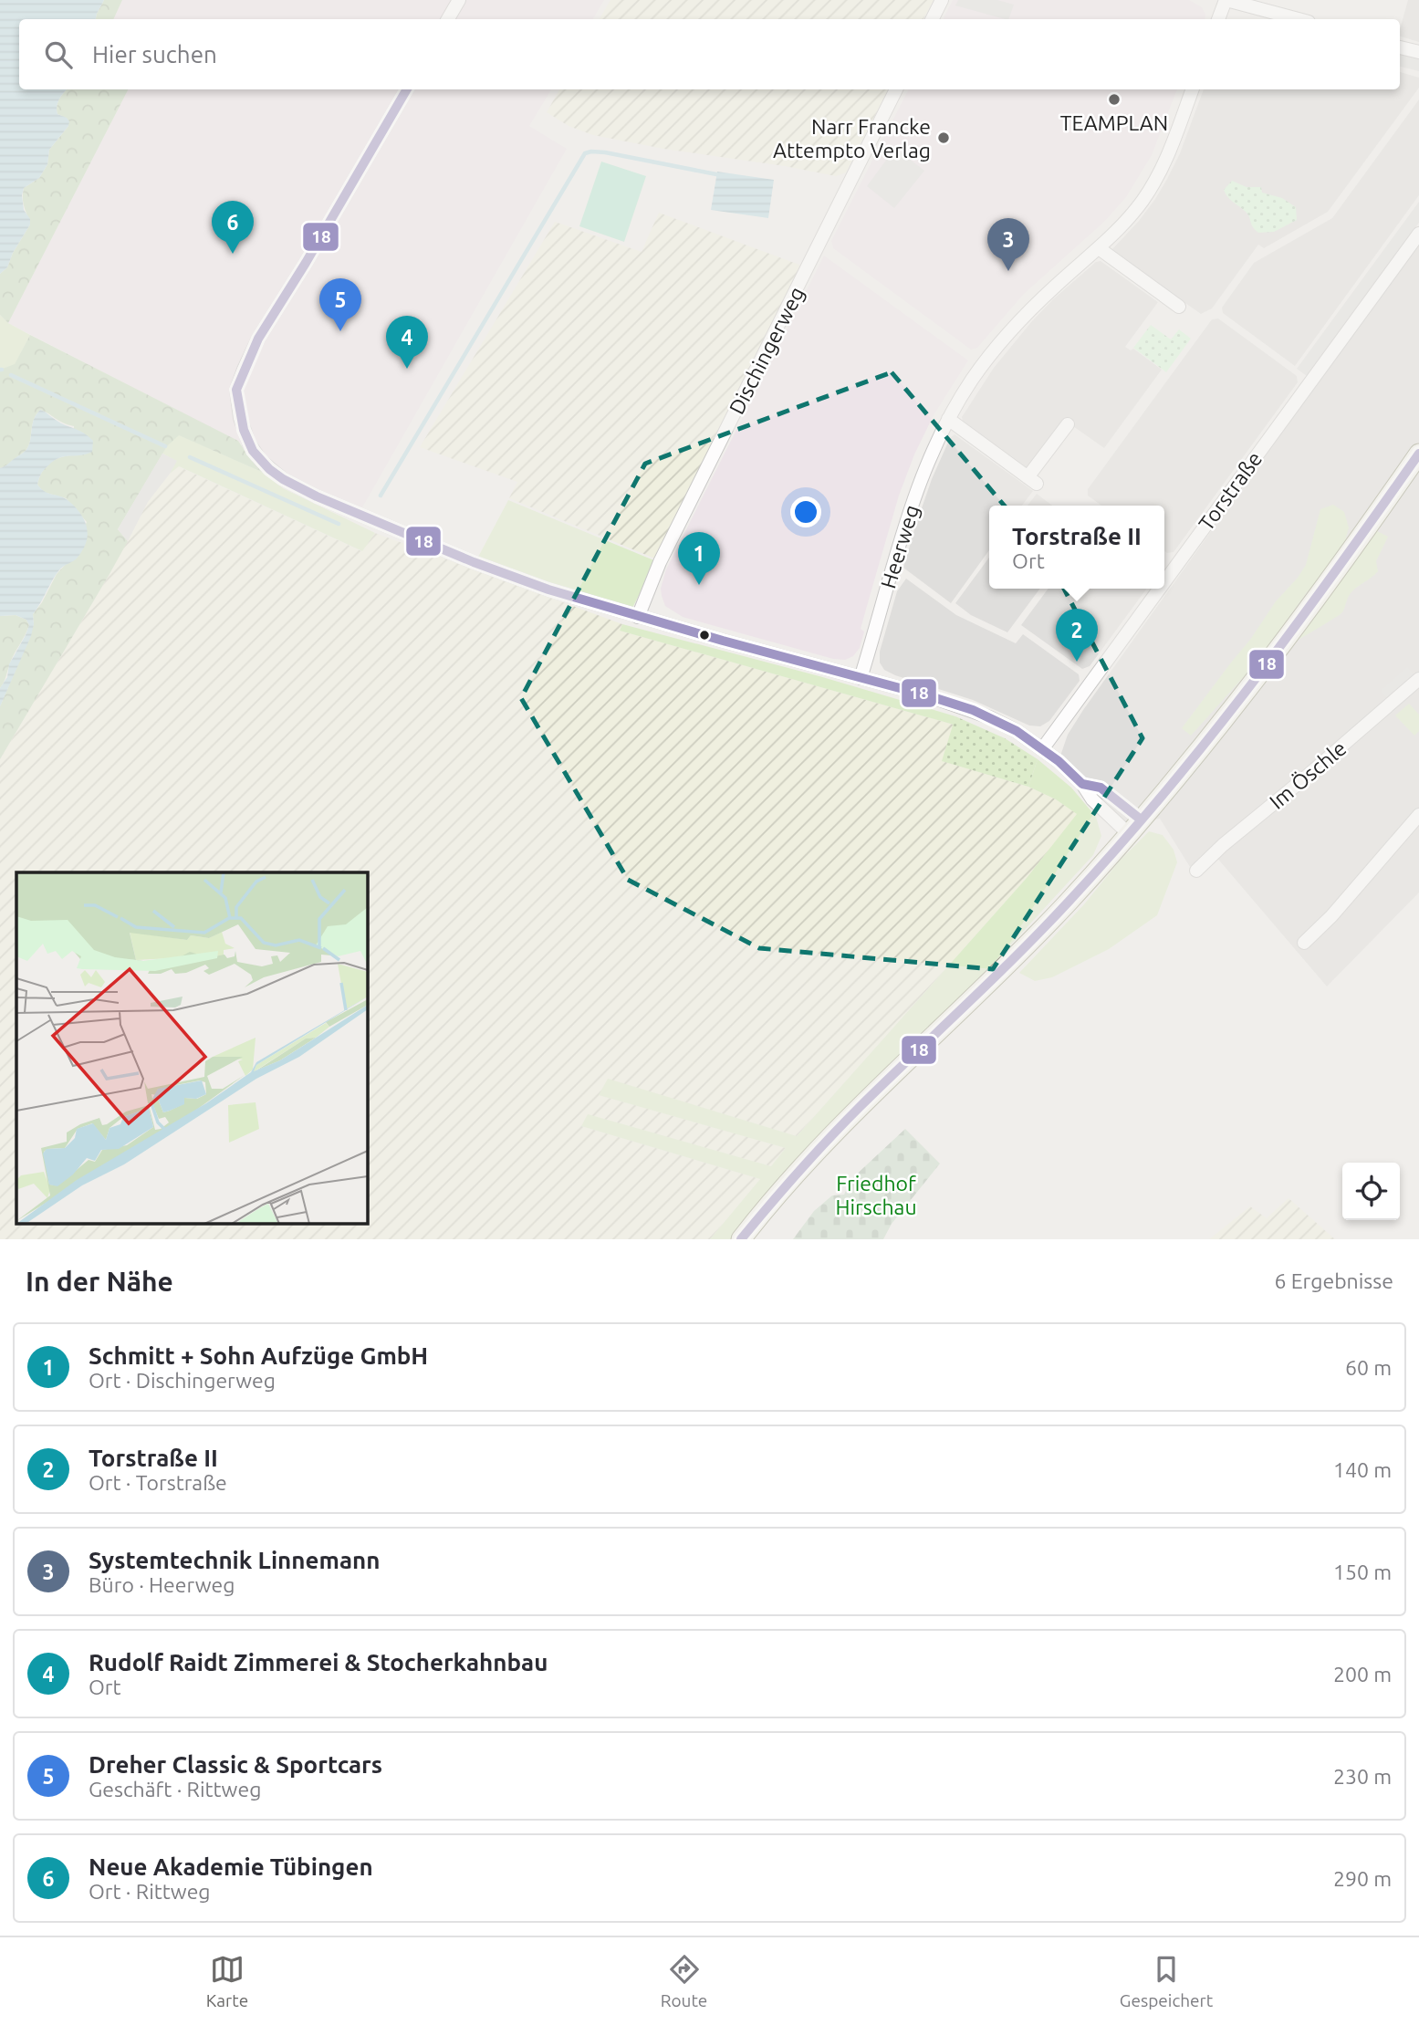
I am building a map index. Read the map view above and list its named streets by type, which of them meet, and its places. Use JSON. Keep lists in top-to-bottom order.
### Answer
{
  "streets": {
    "street": [
      "Dischingerweg",
      "Torstraße",
      "Heerweg",
      "Im Öschle"
    ]
  },
  "parks": ["Friedhof Hirschau"],
  "places": ["TEAMPLAN", "Narr Francke Attempto Verlag"],
  "lines": ["transit line 18"],
  "page": {
    "search": "Hier suchen",
    "pins": [
      "6",
      "3",
      "5",
      "4",
      "1",
      "2"
    ],
    "popup": ["Torstraße II", "Ort"],
    "heading": ["In der Nähe", "6 Ergebnisse"],
    "list": [
      {
        "mark": "1",
        "name": "Schmitt + Sohn Aufzüge GmbH",
        "note": "Ort · Dischingerweg",
        "value": "60 m"
      },
      {
        "mark": "2",
        "name": "Torstraße II",
        "note": "Ort · Torstraße",
        "value": "140 m"
      },
      {
        "mark": "3",
        "name": "Systemtechnik Linnemann",
        "note": "Büro · Heerweg",
        "value": "150 m"
      },
      {
        "mark": "4",
        "name": "Rudolf Raidt Zimmerei & Stocherkahnbau",
        "note": "Ort",
        "value": "200 m"
      },
      {
        "mark": "5",
        "name": "Dreher Classic & Sportcars",
        "note": "Geschäft · Rittweg",
        "value": "230 m"
      },
      {
        "mark": "6",
        "name": "Neue Akademie Tübingen",
        "note": "Ort · Rittweg",
        "value": "290 m"
      }
    ],
    "nav": ["Karte", "Route", "Gespeichert"]
  }
}
